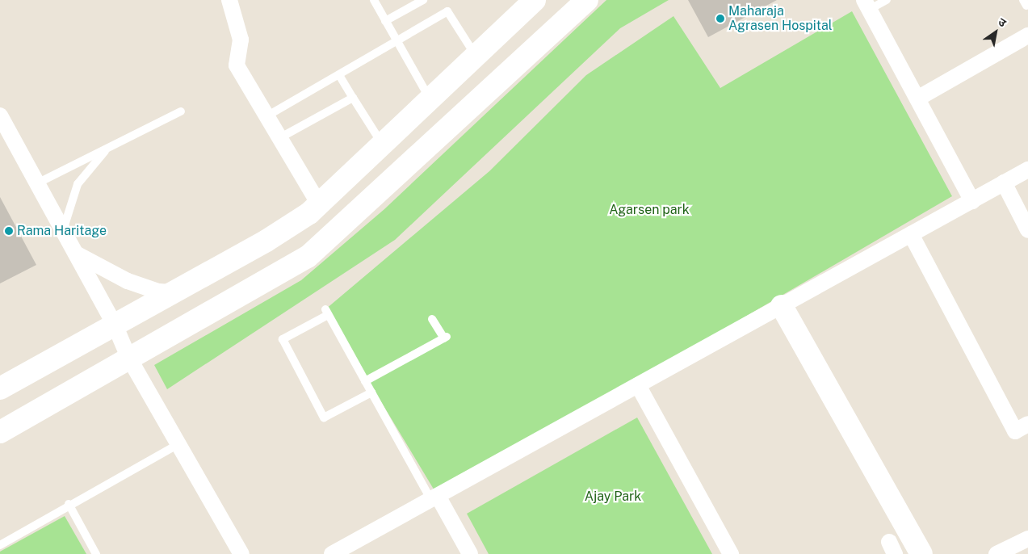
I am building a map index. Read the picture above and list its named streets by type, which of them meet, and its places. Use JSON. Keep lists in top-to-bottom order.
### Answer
{
  "parks": ["Agarsen park", "Ajay Park"],
  "places": ["Maharaja Agrasen Hospital", "Rama Haritage"],
  "north": "top right"
}
